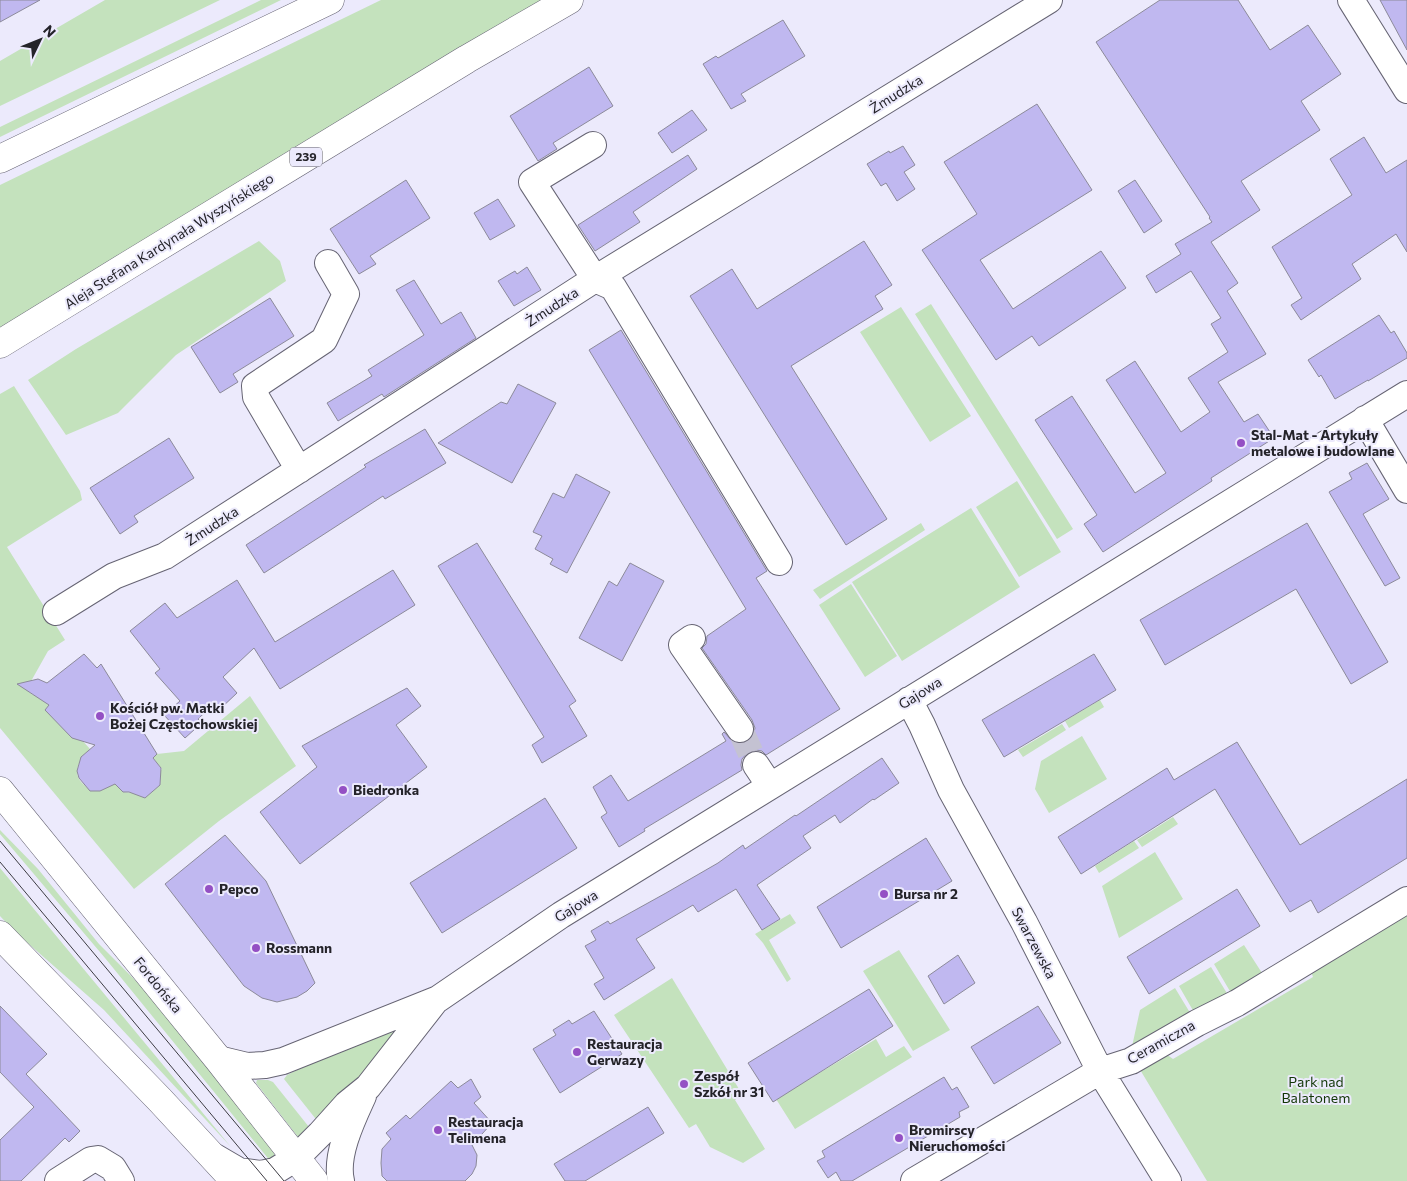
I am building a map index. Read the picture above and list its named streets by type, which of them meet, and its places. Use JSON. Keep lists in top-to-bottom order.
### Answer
{
  "streets": {
    "main road": ["239", "Aleja Stefana Kardynała Wyszyńskiego", "Fordońska"],
    "street": [
      "Żmudzka",
      "Gajowa",
      "Swarzewska",
      "Ceramiczna"
    ]
  },
  "crossings": [
    ["Gajowa", "Swarzewska"],
    ["Gajowa", "Fordońska"],
    ["Swarzewska", "Ceramiczna"]
  ],
  "parks": ["Park nad Balatonem"],
  "places": [
    "Stal-Mat - Artykuły metalowe i budowlane",
    "Kościół pw. Matki Bożej Częstochowskiej",
    "Biedronka",
    "Pepco",
    "Bursa nr 2",
    "Rossmann",
    "Restauracja Gerwazy",
    "Zespół Szkół nr 31",
    "Restauracja Telimena",
    "Bromirscy Nieruchomości"
  ],
  "north": "top right"
}
